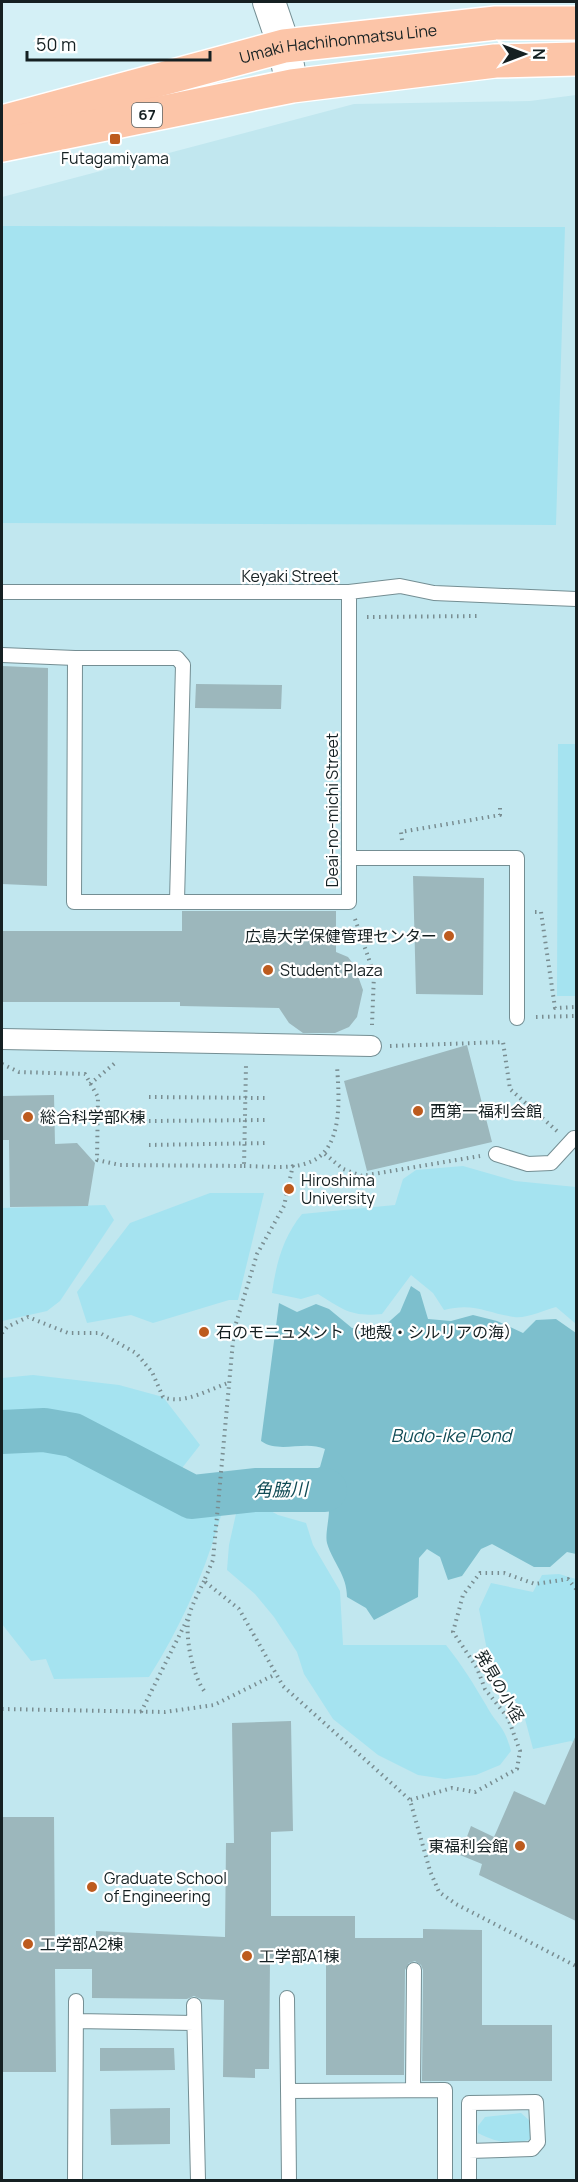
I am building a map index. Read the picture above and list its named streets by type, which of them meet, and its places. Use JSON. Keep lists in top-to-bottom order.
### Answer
{
  "streets": {
    "main road": ["Umaki Hachihonmatsu Line", "67"],
    "lane": ["Keyaki Street", "Deai-no-michi Street"],
    "path": ["発見の小径"]
  },
  "crossings": [
    ["Keyaki Street", "Deai-no-michi Street"]
  ],
  "water": ["Budo-ike Pond", "角脇川"],
  "places": {
    "transit": ["Futagamiyama"],
    "other": [
      "広島大学保健管理センター",
      "Student Plaza",
      "西第一福利会館",
      "総合科学部K棟",
      "Hiroshima University",
      "石のモニュメント（地殻・シルリアの海）",
      "東福利会館",
      "Graduate School of Engineering",
      "工学部A2棟",
      "工学部A1棟"
    ]
  },
  "scale_bar": "50 m",
  "north": "right"
}
